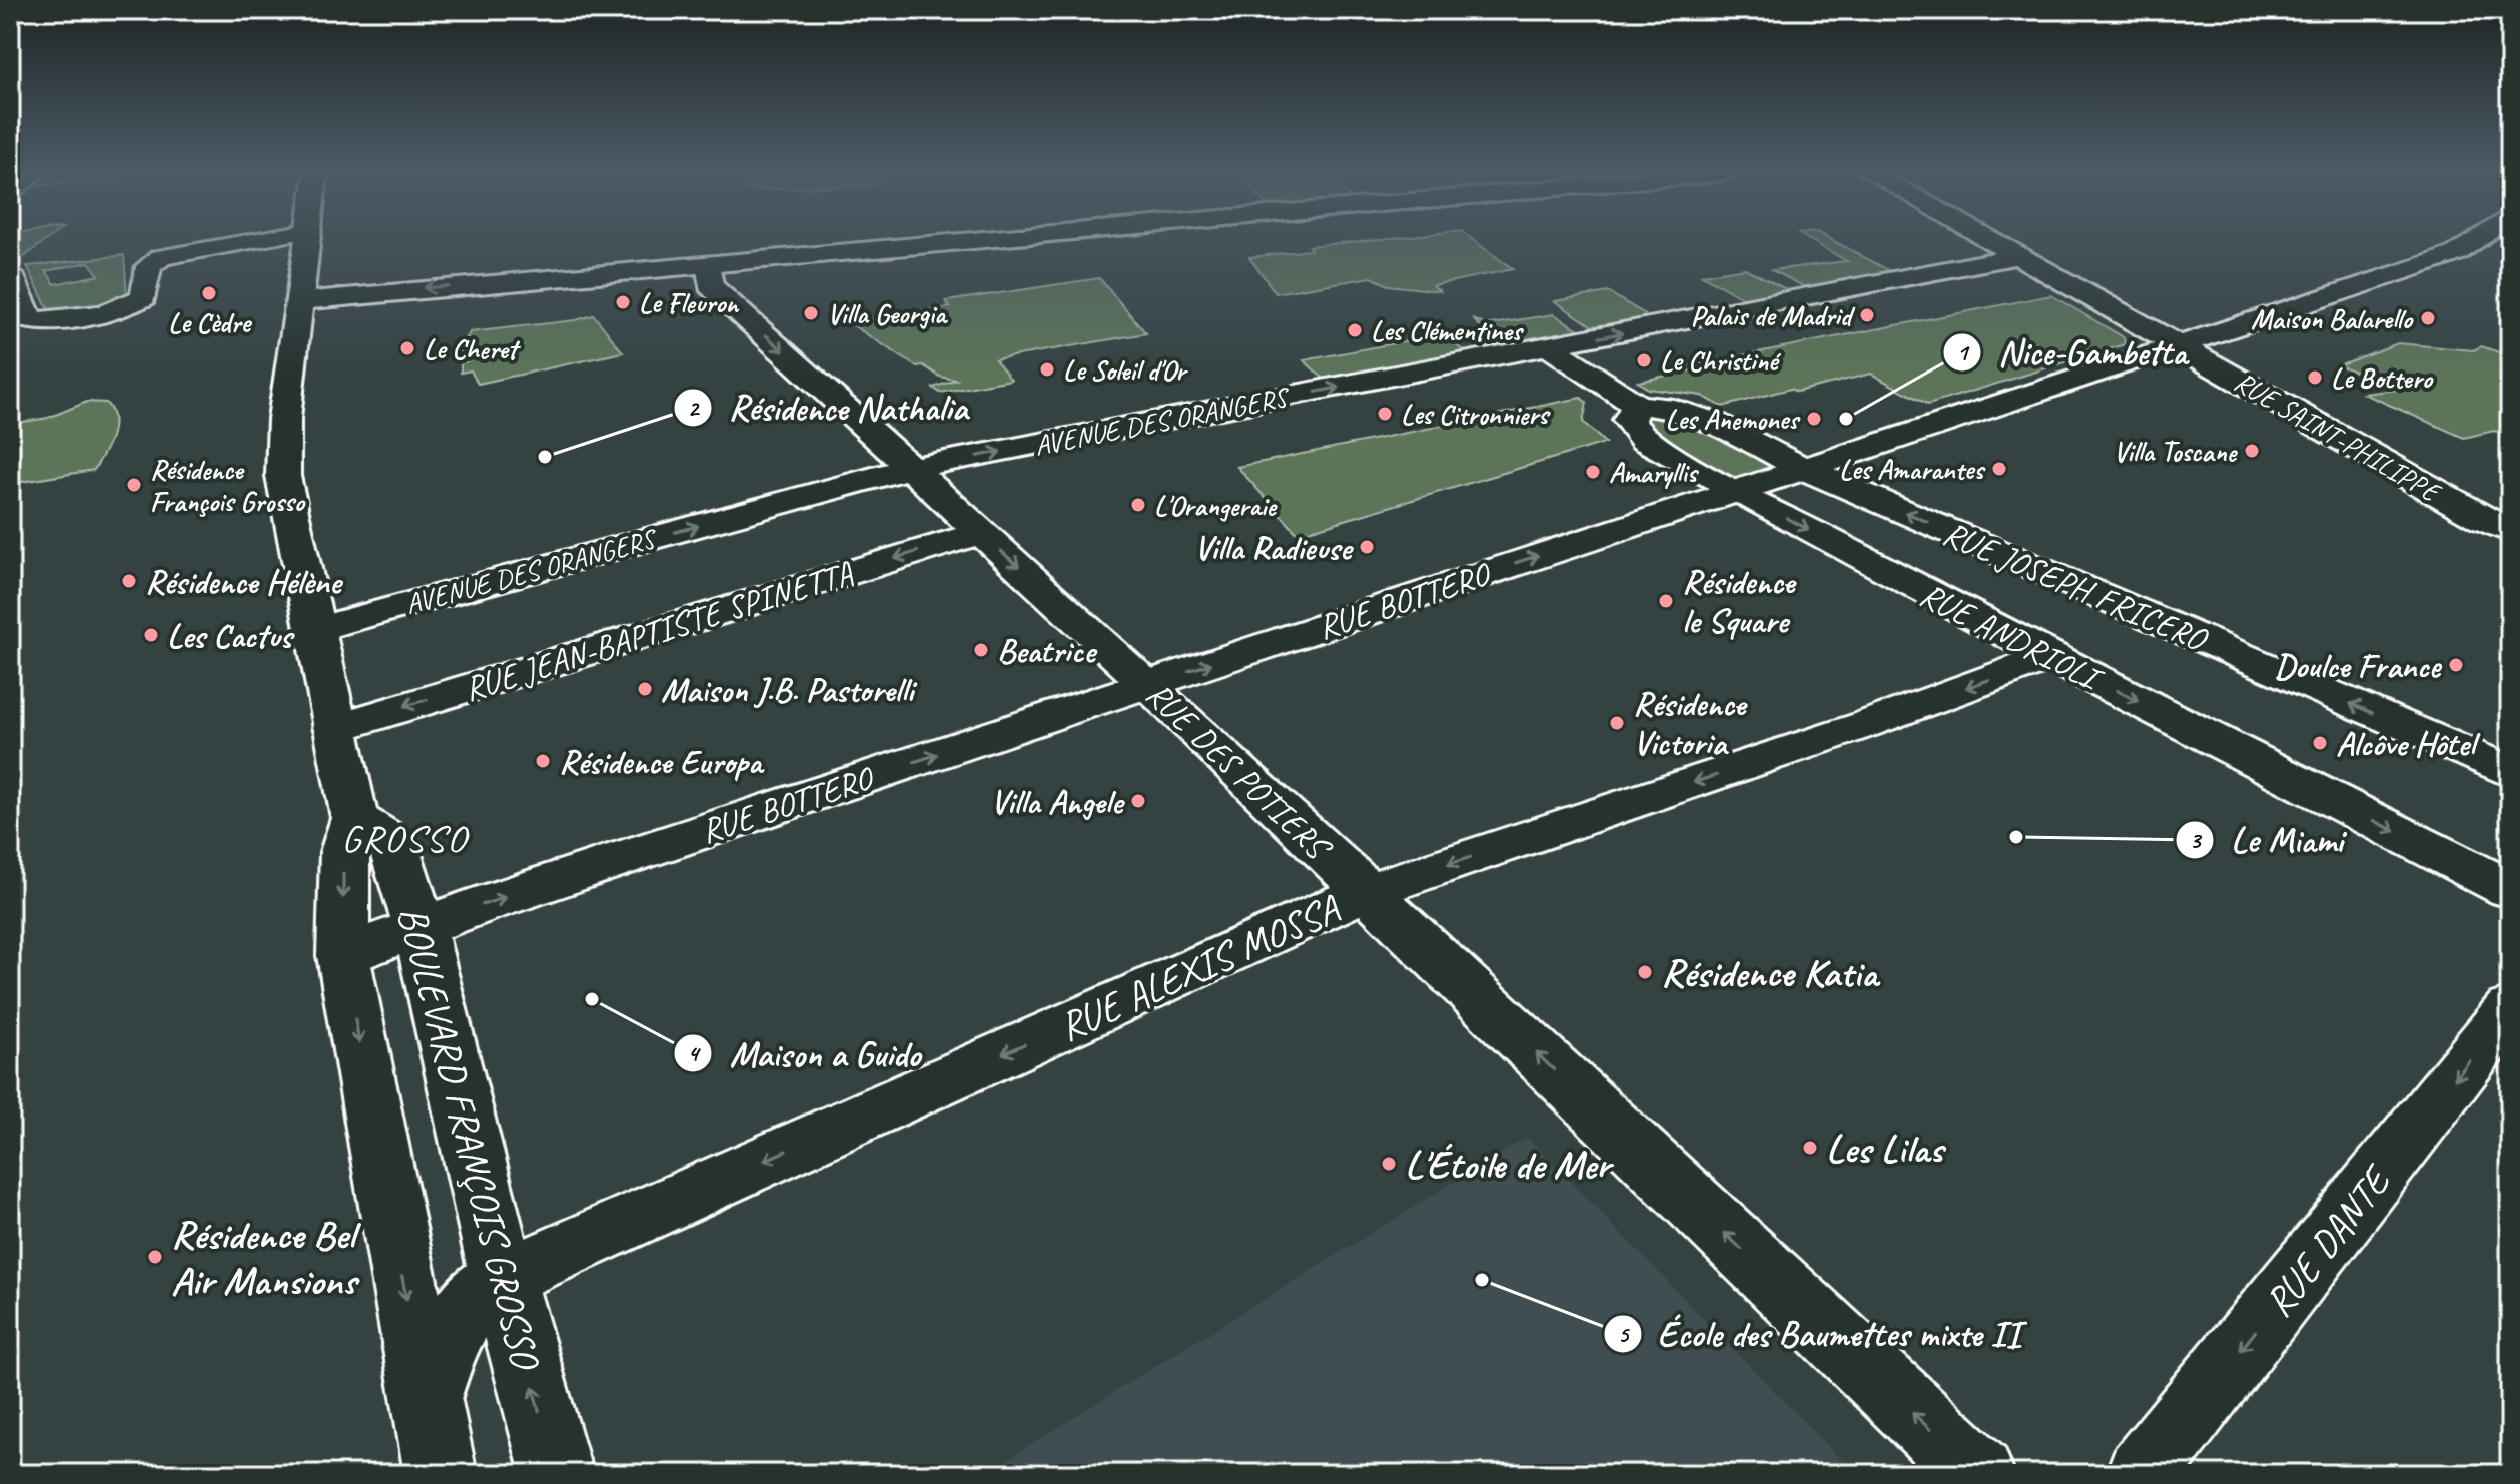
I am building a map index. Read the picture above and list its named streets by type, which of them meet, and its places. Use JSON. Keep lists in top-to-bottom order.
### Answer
{
  "streets": {
    "street": [
      "AVENUE DES ORANGERS",
      "RUE SAINT-PHILIPPE",
      "RUE JOSEPH FRICERO",
      "RUE BOTTERO",
      "RUE JEAN-BAPTISTE SPINETTA",
      "RUE ANDRIOLI",
      "RUE DES POTIERS",
      "RUE ALEXIS MOSSA",
      "BOULEVARD FRANÇOIS GROSSO",
      "RUE DANTE"
    ]
  },
  "crossings": [
    ["AVENUE DES ORANGERS", "RUE SAINT-PHILIPPE"],
    ["AVENUE DES ORANGERS", "RUE DES POTIERS"],
    ["AVENUE DES ORANGERS", "BOULEVARD FRANÇOIS GROSSO"],
    ["RUE SAINT-PHILIPPE", "RUE BOTTERO"],
    ["RUE JOSEPH FRICERO", "RUE BOTTERO"],
    ["RUE JOSEPH FRICERO", "RUE ANDRIOLI"],
    ["RUE BOTTERO", "RUE ANDRIOLI"],
    ["RUE BOTTERO", "RUE DES POTIERS"],
    ["RUE BOTTERO", "BOULEVARD FRANÇOIS GROSSO"],
    ["RUE JEAN-BAPTISTE SPINETTA", "RUE DES POTIERS"],
    ["RUE JEAN-BAPTISTE SPINETTA", "BOULEVARD FRANÇOIS GROSSO"],
    ["RUE ANDRIOLI", "RUE ALEXIS MOSSA"],
    ["RUE DES POTIERS", "RUE ALEXIS MOSSA"],
    ["RUE ALEXIS MOSSA", "BOULEVARD FRANÇOIS GROSSO"]
  ],
  "one_way": [
    "RUE JOSEPH FRICERO",
    "RUE BOTTERO",
    "RUE ANDRIOLI",
    "RUE ALEXIS MOSSA",
    "RUE DANTE"
  ],
  "districts": ["GROSSO"],
  "places": [
    "Le Cèdre",
    "Le Fleuron",
    "Villa Georgia",
    "Palais de Madrid",
    "Maison Balarello",
    "Les Clémentines",
    "Le Cheret",
    "Le Christiné",
    "Le Soleil d'Or",
    "Le Bottero",
    "Les Citronniers",
    "Les Anemones",
    "Nice-Gambetta",
    "Villa Toscane",
    "Résidence Nathalia",
    "Les Amarantes",
    "Amaryllis",
    "Résidence François Grosso",
    "L'Orangeraie",
    "Villa Radieuse",
    "Résidence Hélène",
    "Résidence le Square",
    "Les Cactus",
    "Beatrice",
    "Doulce France",
    "Maison J.B. Pastorelli",
    "Résidence Victoria",
    "Alcôve Hôtel",
    "Résidence Europa",
    "Villa Angele",
    "Le Miami",
    "Résidence Katia",
    "Maison a Guido",
    "Les Lilas",
    "L'Étoile de Mer",
    "Résidence Bel Air Mansions",
    "École des Baumettes mixte II"
  ]
}
